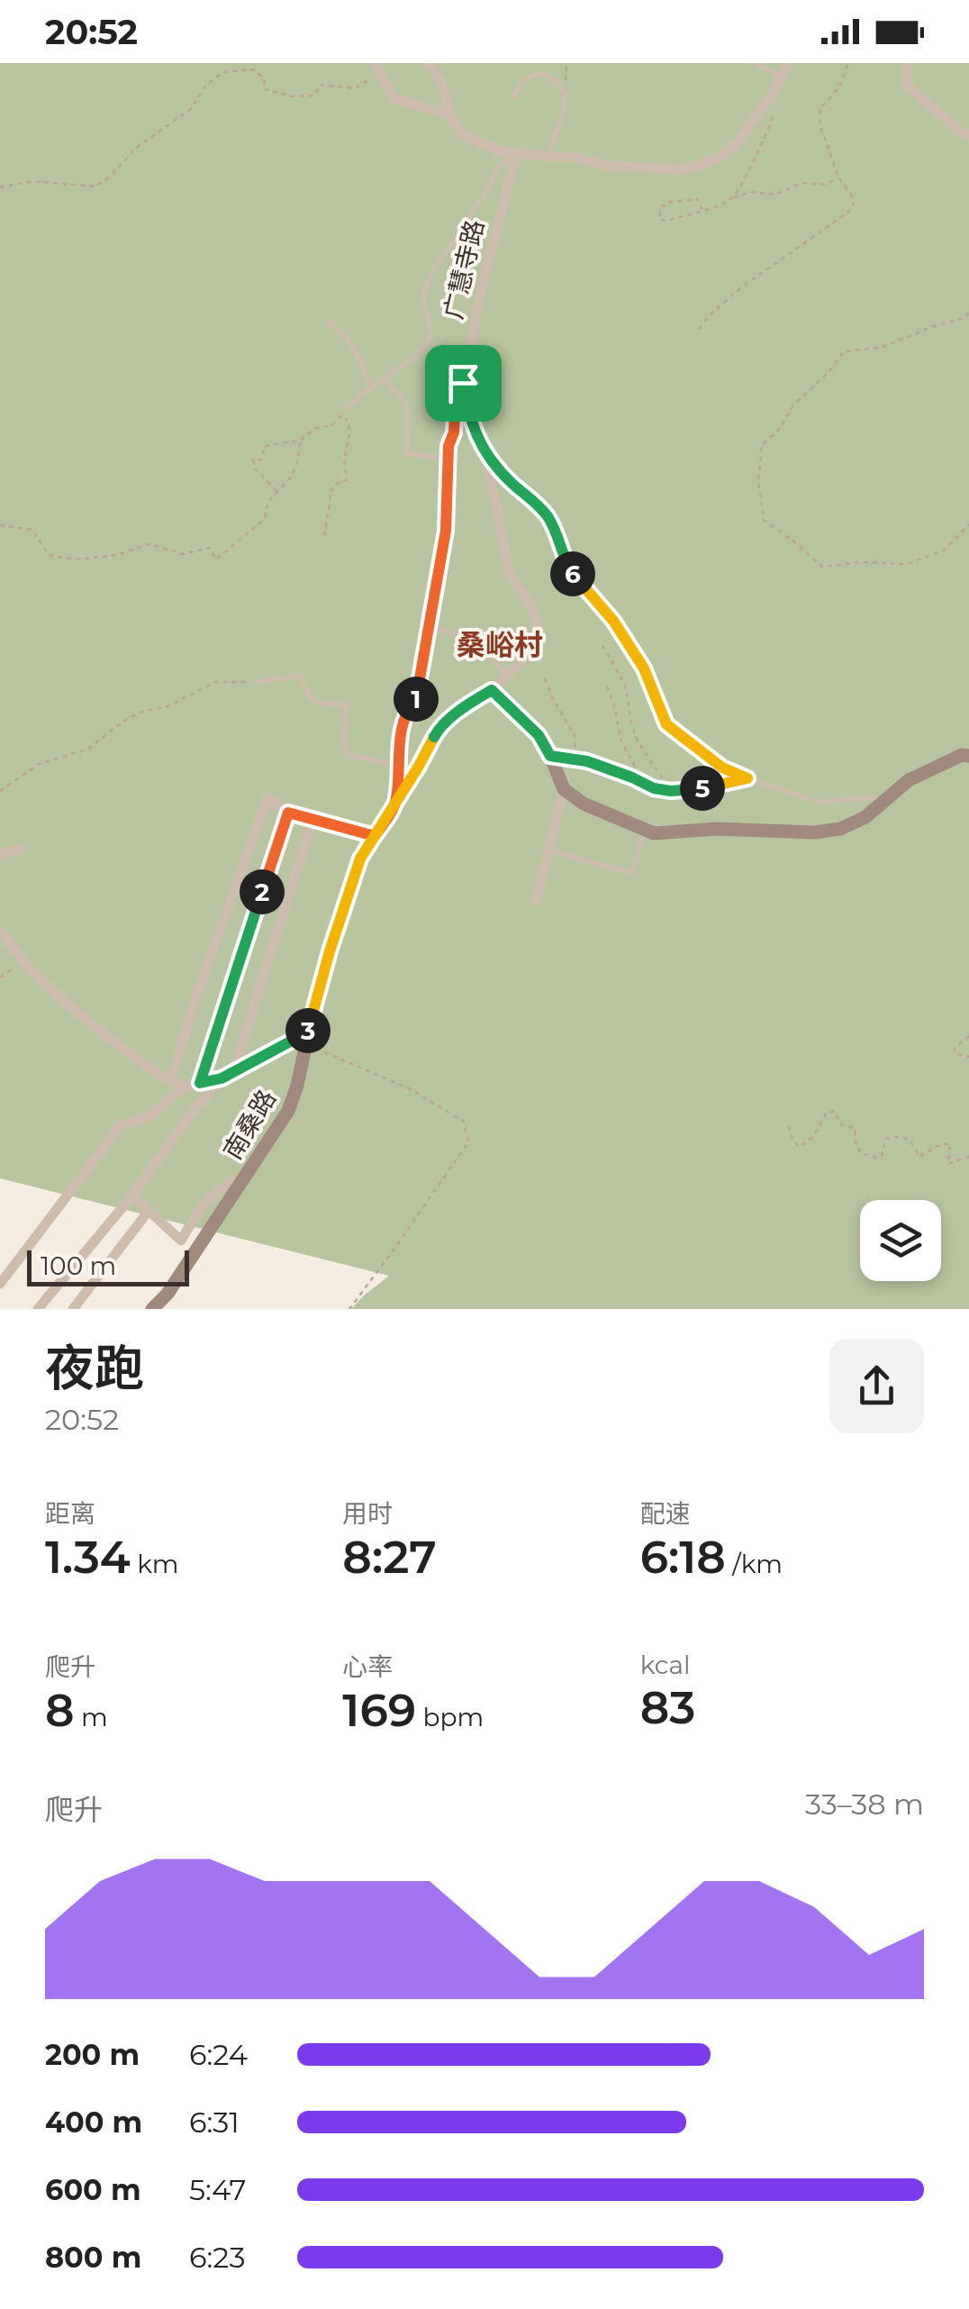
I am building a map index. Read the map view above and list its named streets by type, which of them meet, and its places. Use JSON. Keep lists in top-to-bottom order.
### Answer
{
  "streets": {
    "street": ["广慧寺路", "南桑路"]
  },
  "crossings": [
    ["广慧寺路", "南桑路"]
  ],
  "districts": ["桑峪村"],
  "scale_bar": "100 m",
  "page": {
    "status": "20:52",
    "pins": [
      "6",
      "1",
      "5",
      "2",
      "3"
    ],
    "scale": "100 m",
    "heading": ["夜跑", "20:52"],
    "stats": [
      ["距离", "1.34 km"],
      ["用时", "8:27"],
      ["配速", "6:18 /km"],
      ["爬升", "8 m"],
      ["心率", "169 bpm"],
      ["kcal", "83"]
    ],
    "chart": ["爬升", "33–38 m"],
    "list": [
      {
        "name": "200 m",
        "note": "6:24"
      },
      {
        "name": "400 m",
        "note": "6:31"
      },
      {
        "name": "600 m",
        "note": "5:47"
      },
      {
        "name": "800 m",
        "note": "6:23"
      }
    ]
  }
}
